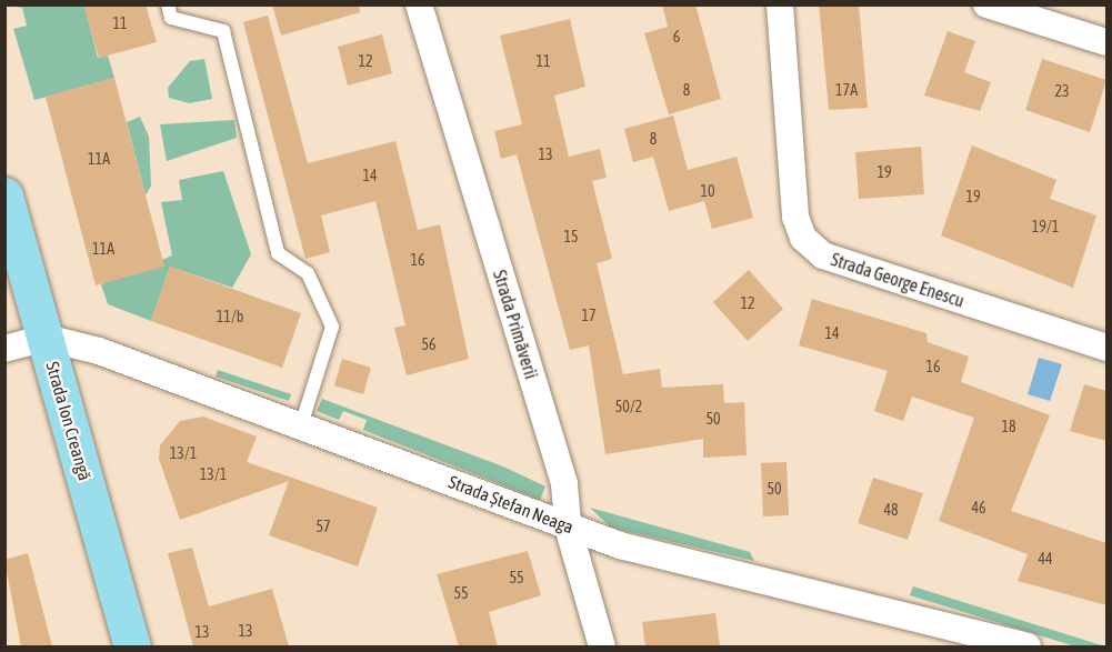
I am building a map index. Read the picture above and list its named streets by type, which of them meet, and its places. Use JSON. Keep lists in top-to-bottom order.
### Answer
{
  "streets": {
    "main road": ["Strada Ion Creangă"],
    "street": ["Strada George Enescu", "Strada Primăverii", "Strada Ștefan Neaga"]
  },
  "crossings": [
    ["Strada Primăverii", "Strada Ștefan Neaga"],
    ["Strada Ion Creangă", "Strada Ștefan Neaga"]
  ],
  "house_numbers": [
    "11",
    "6",
    "12",
    "11",
    "8",
    "17A",
    "23",
    "8",
    "13",
    "11A",
    "19",
    "14",
    "10",
    "19",
    "19/1",
    "15",
    "11A",
    "16",
    "12",
    "17",
    "11/b",
    "14",
    "56",
    "16",
    "50/2",
    "50",
    "18",
    "13/1",
    "13/1",
    "50",
    "46",
    "48",
    "57",
    "44",
    "55",
    "55",
    "13",
    "13"
  ]
}
